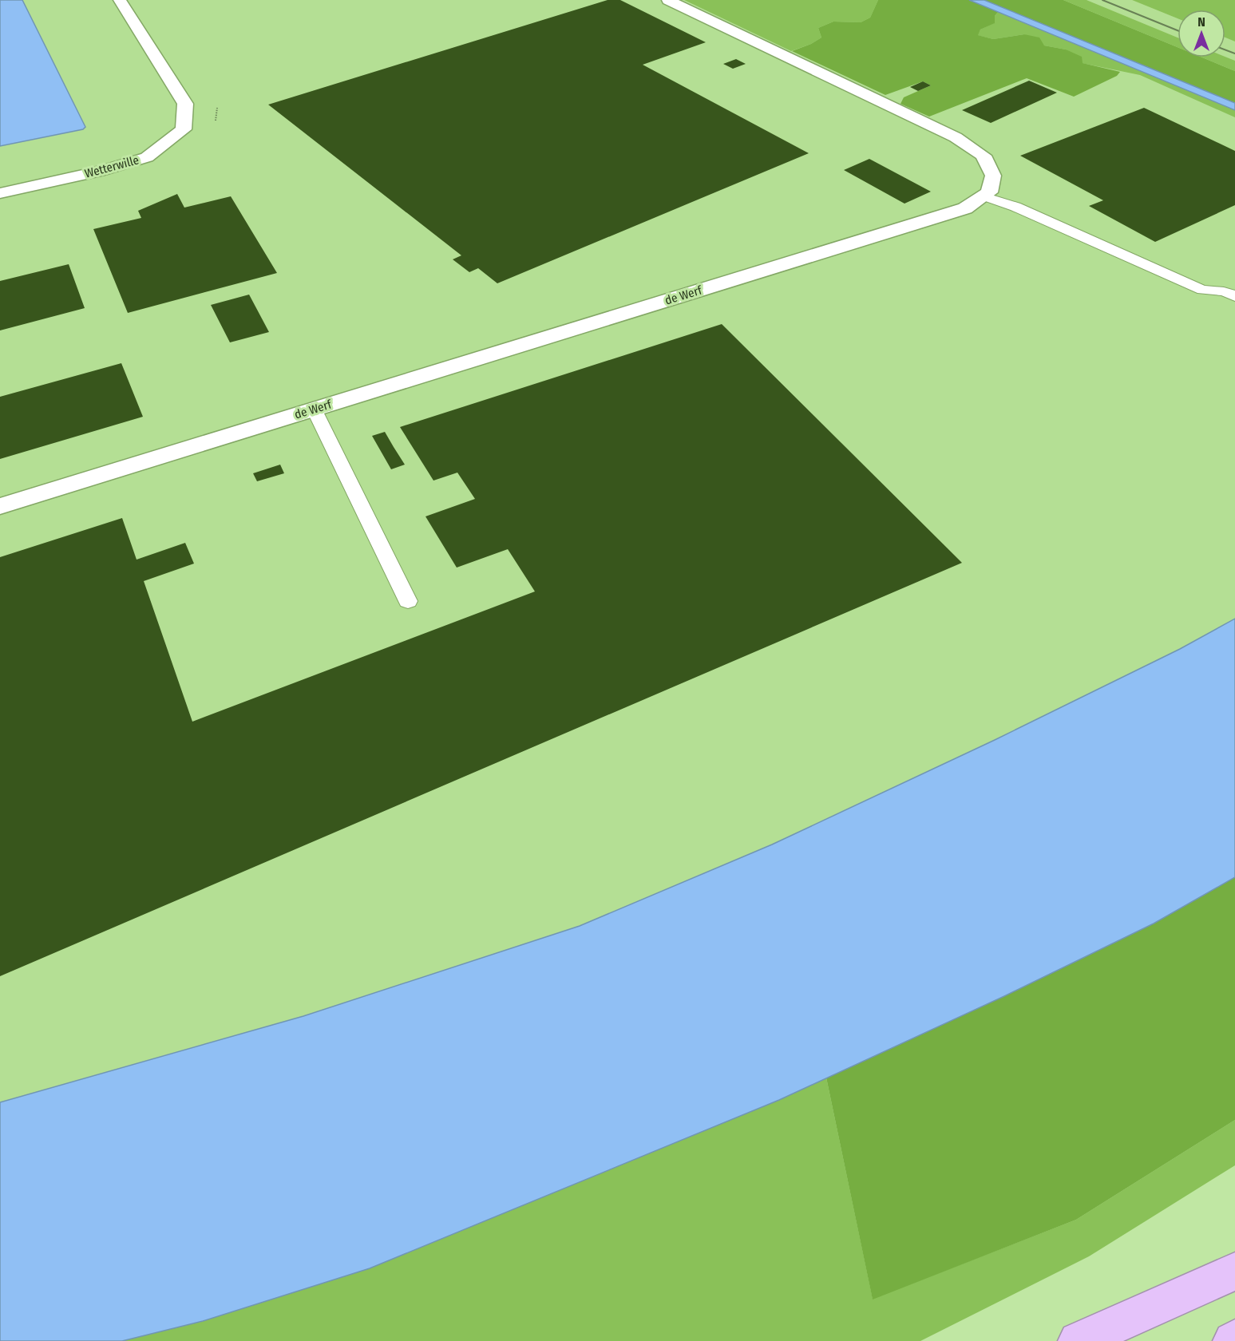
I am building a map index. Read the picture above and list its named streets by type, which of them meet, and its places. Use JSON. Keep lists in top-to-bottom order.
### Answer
{
  "streets": {
    "street": ["Wetterwille", "de Werf"]
  },
  "north": "top"
}
